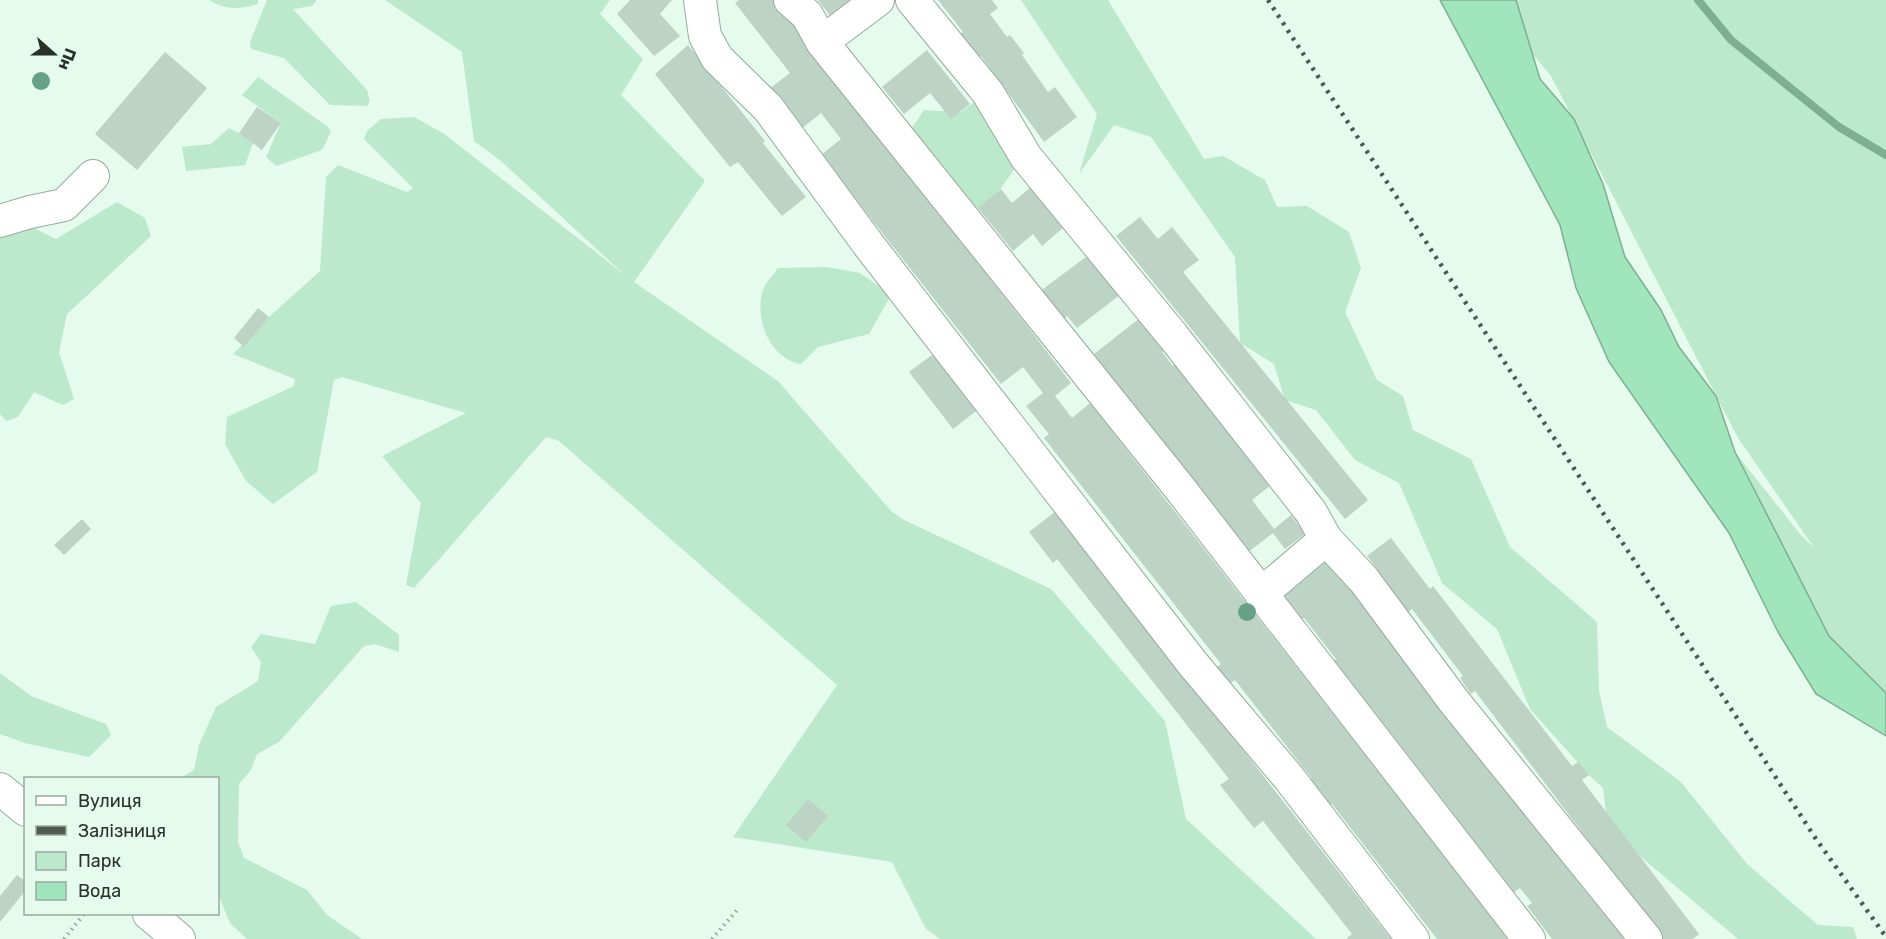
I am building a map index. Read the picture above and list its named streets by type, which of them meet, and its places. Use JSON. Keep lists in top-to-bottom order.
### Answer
{
  "legend": [
    "Вулиця",
    "Залізниця",
    "Парк",
    "Вода"
  ],
  "north": "right"
}
